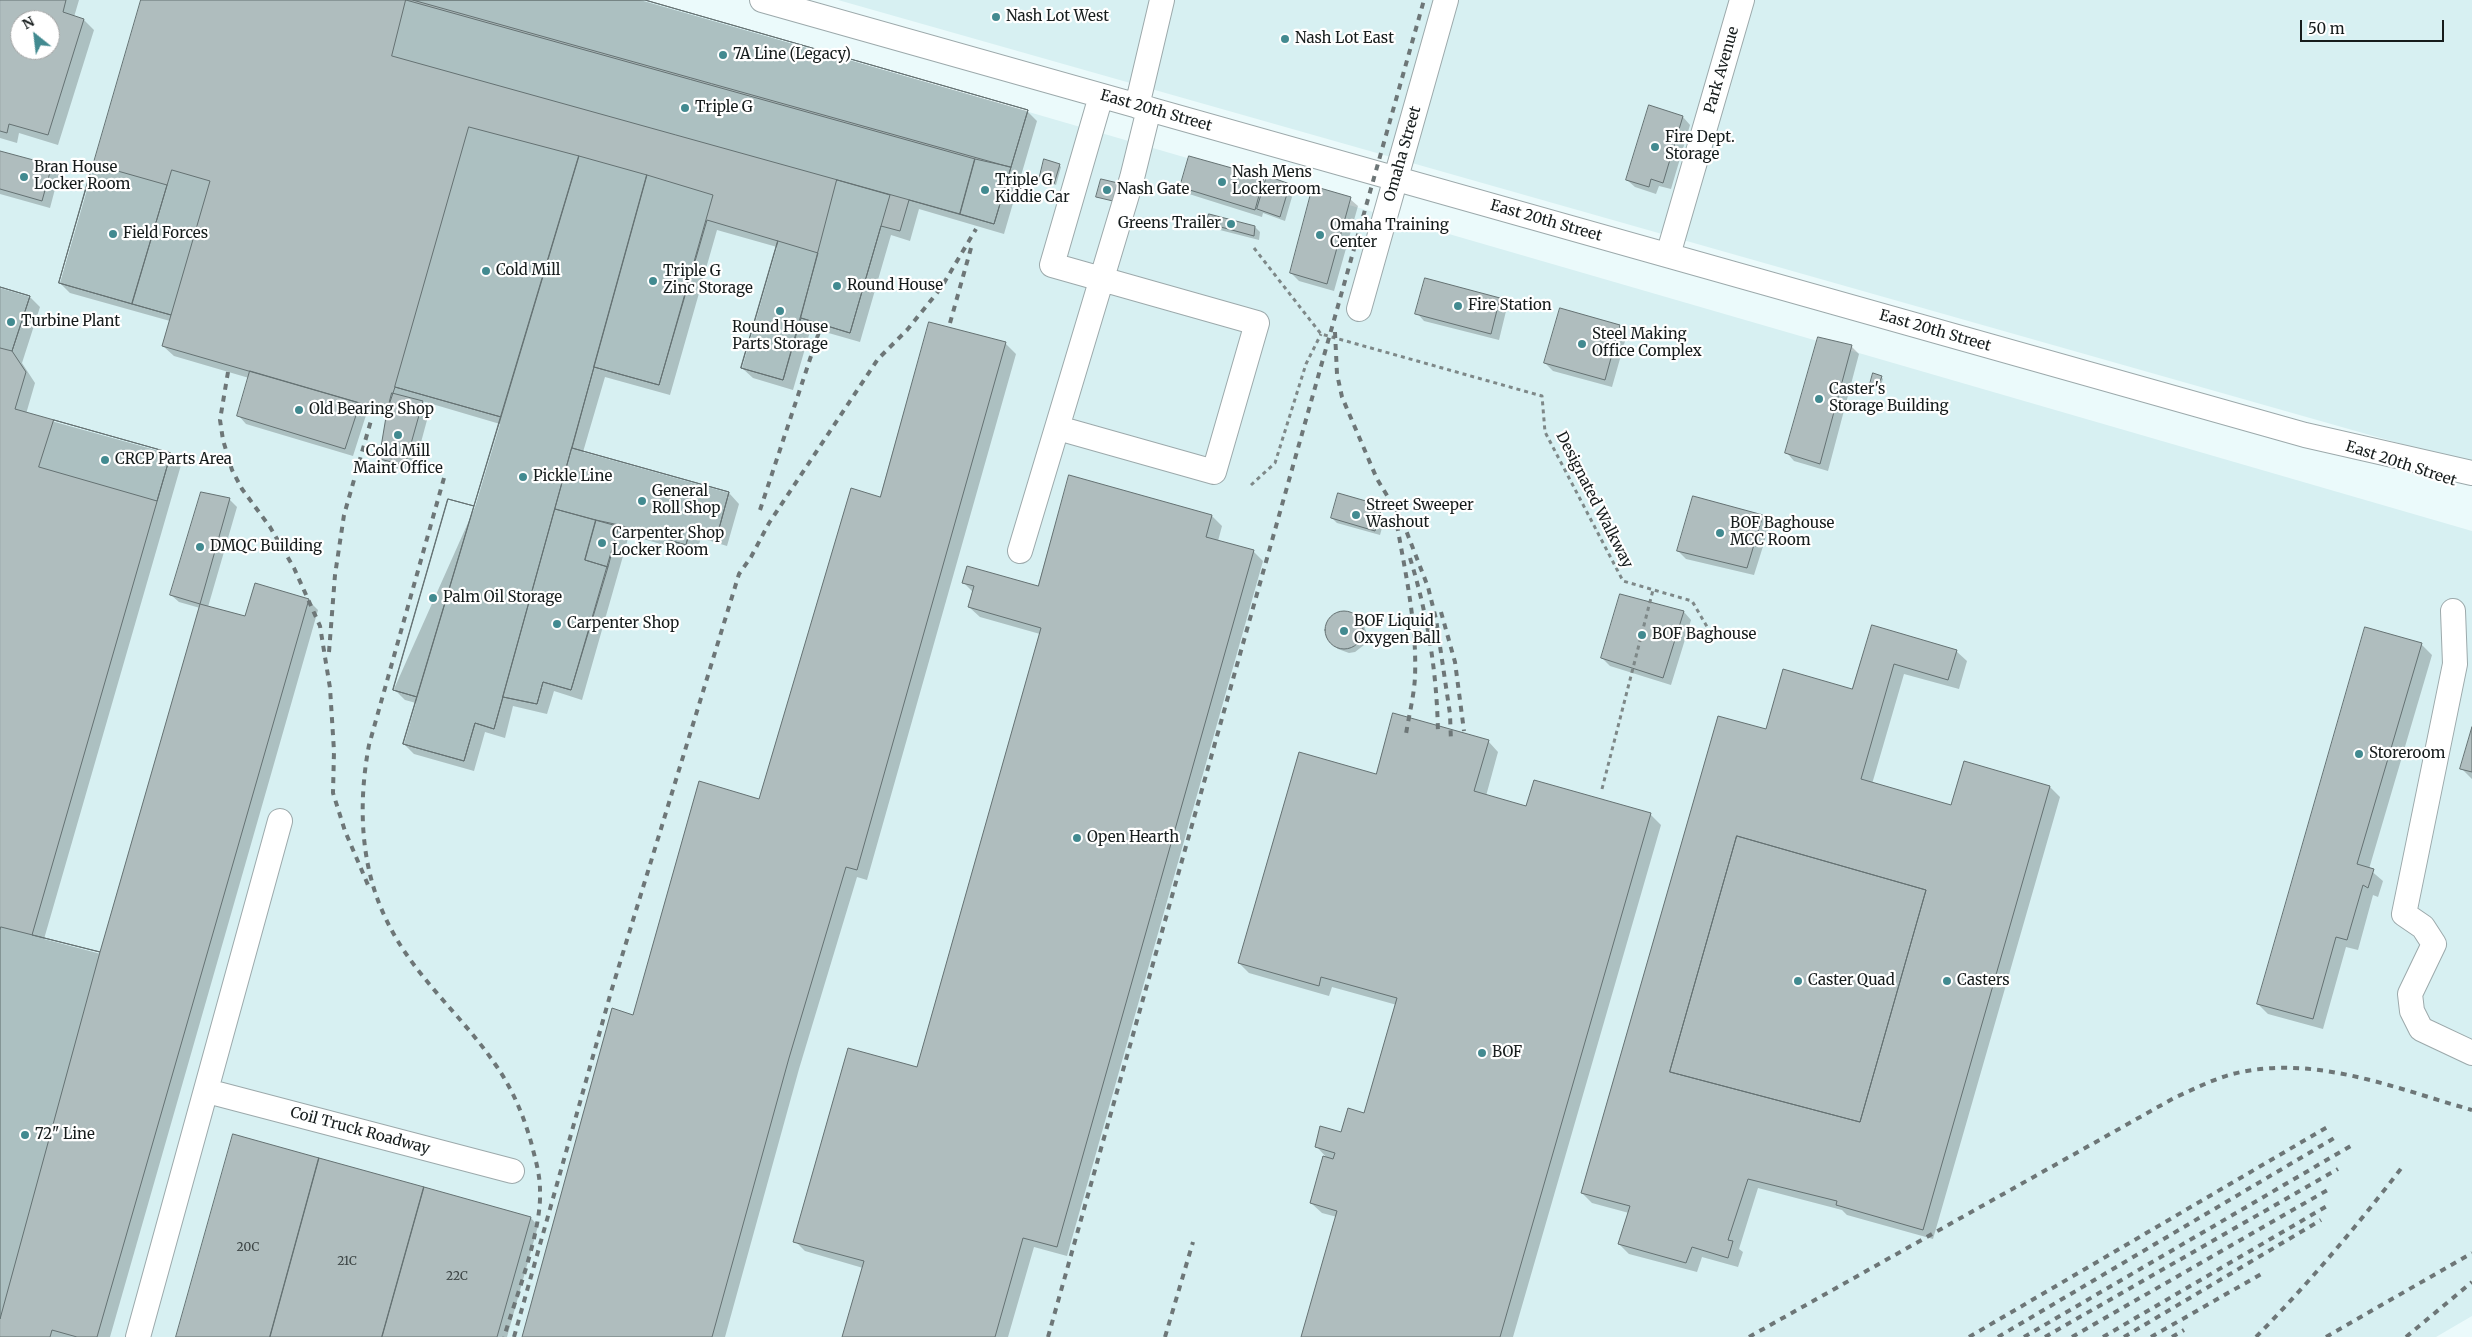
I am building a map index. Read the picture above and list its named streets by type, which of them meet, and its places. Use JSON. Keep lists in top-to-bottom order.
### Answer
{
  "streets": {
    "street": [
      "Park Avenue",
      "East 20th Street",
      "Omaha Street",
      "Coil Truck Roadway"
    ],
    "path": ["Designated Walkway"]
  },
  "crossings": [
    ["Park Avenue", "East 20th Street"],
    ["East 20th Street", "Omaha Street"]
  ],
  "places": [
    "Nash Lot West",
    "Nash Lot East",
    "7A Line (Legacy)",
    "Triple G",
    "Fire Dept. Storage",
    "Bran House Locker Room",
    "Nash Mens Lockerroom",
    "Triple G Kiddie Car",
    "Nash Gate",
    "Greens Trailer",
    "Field Forces",
    "Omaha Training Center",
    "Cold Mill",
    "Triple G Zinc Storage",
    "Round House",
    "Fire Station",
    "Round House Parts Storage",
    "Turbine Plant",
    "Steel Making Office Complex",
    "Caster's Storage Building",
    "Old Bearing Shop",
    "Cold Mill Maint Office",
    "CRCP Parts Area",
    "Pickle Line",
    "General Roll Shop",
    "Street Sweeper Washout",
    "BOF Baghouse MCC Room",
    "Carpenter Shop Locker Room",
    "DMQC Building",
    "Palm Oil Storage",
    "Carpenter Shop",
    "BOF Liquid Oxygen Ball",
    "BOF Baghouse",
    "Storeroom",
    "Open Hearth",
    "Caster Quad",
    "Casters",
    "BOF",
    "72\" Line"
  ],
  "house_numbers": ["20C", "21C", "22C"],
  "scale_bar": "50 m",
  "north": "top left"
}
